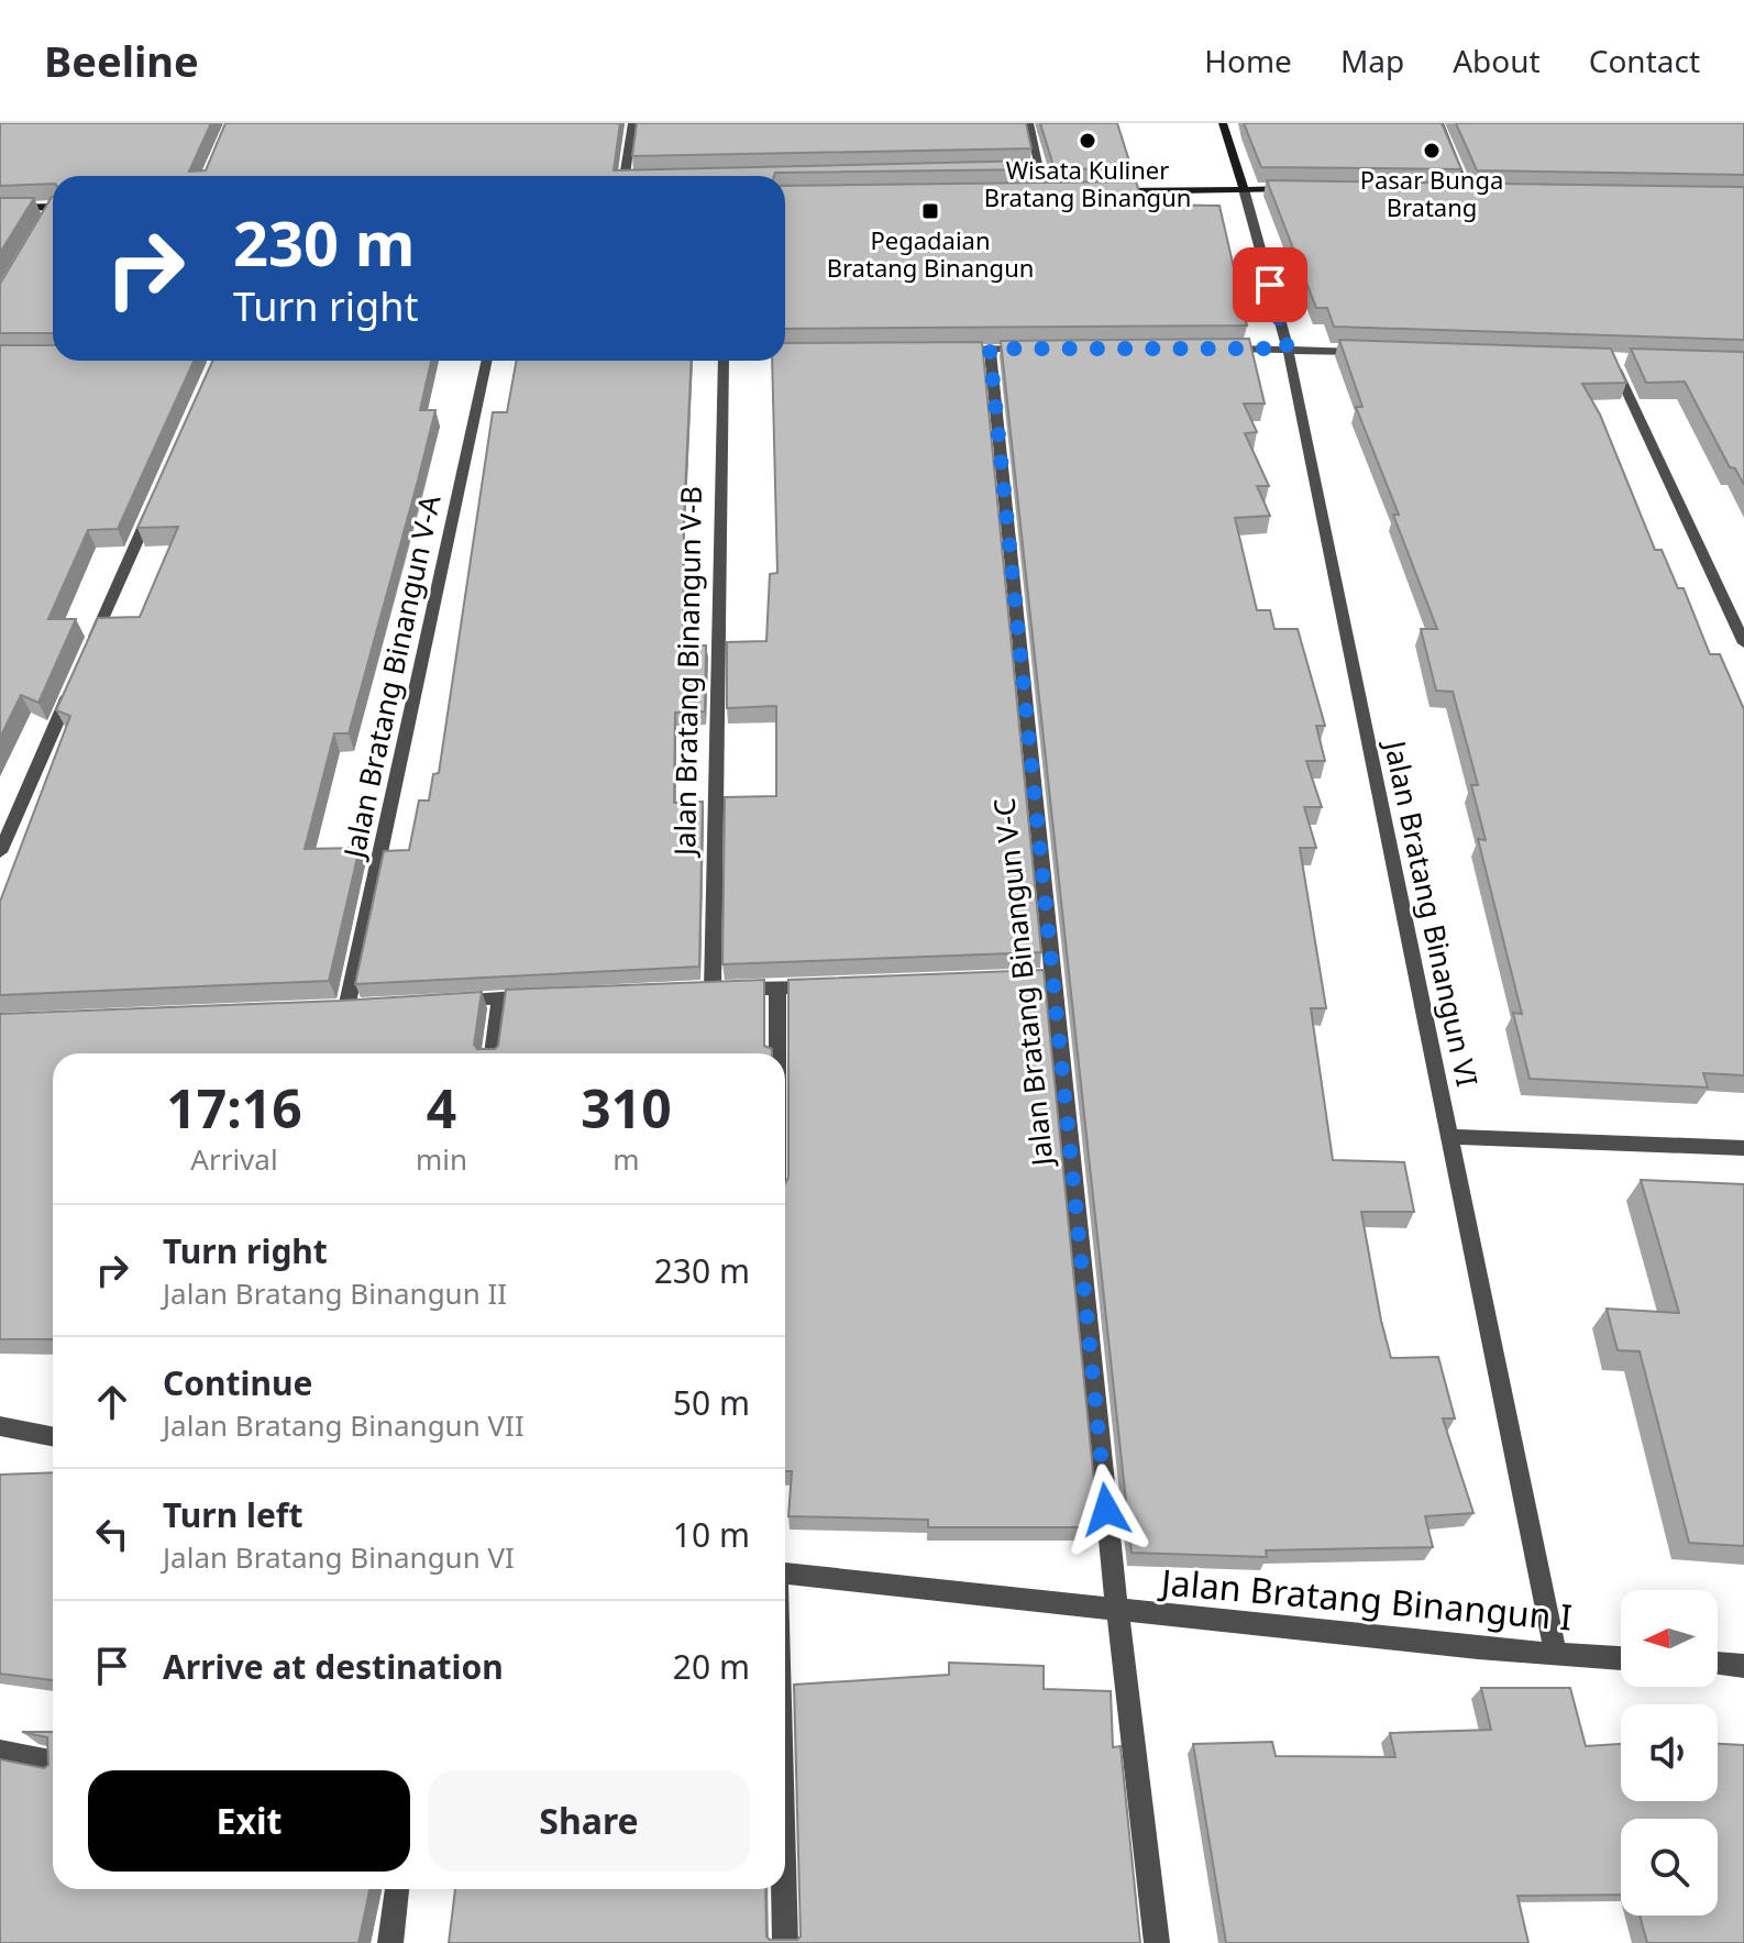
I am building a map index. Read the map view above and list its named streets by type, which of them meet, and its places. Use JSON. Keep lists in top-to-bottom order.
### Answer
{
  "streets": {
    "street": [
      "Jalan Bratang Binangun V-B",
      "Jalan Bratang Binangun V-A",
      "Jalan Bratang Binangun VI",
      "Jalan Bratang Binangun V-C",
      "Jalan Bratang Binangun I"
    ]
  },
  "crossings": [
    ["Jalan Bratang Binangun VI", "Jalan Bratang Binangun I"],
    ["Jalan Bratang Binangun V-C", "Jalan Bratang Binangun I"]
  ],
  "places": {
    "other": ["Wisata Kuliner Bratang Binangun", "Pasar Bunga Bratang"],
    "transit": ["Pegadaian Bratang Binangun"]
  },
  "north": "left",
  "page": {
    "header": "Beeline",
    "nav": [
      "Home",
      "Map",
      "About",
      "Contact"
    ],
    "turn": ["230 m", "Turn right"],
    "eta": [
      "17:16",
      "Arrival",
      "4",
      "min",
      "310",
      "m"
    ],
    "list": [
      {
        "name": "Turn right",
        "note": "Jalan Bratang Binangun II",
        "value": "230 m"
      },
      {
        "name": "Continue",
        "note": "Jalan Bratang Binangun VII",
        "value": "50 m"
      },
      {
        "name": "Turn left",
        "note": "Jalan Bratang Binangun VI",
        "value": "10 m"
      },
      {
        "name": "Arrive at destination",
        "value": "20 m"
      }
    ],
    "buttons": ["Exit", "Share"]
  }
}
